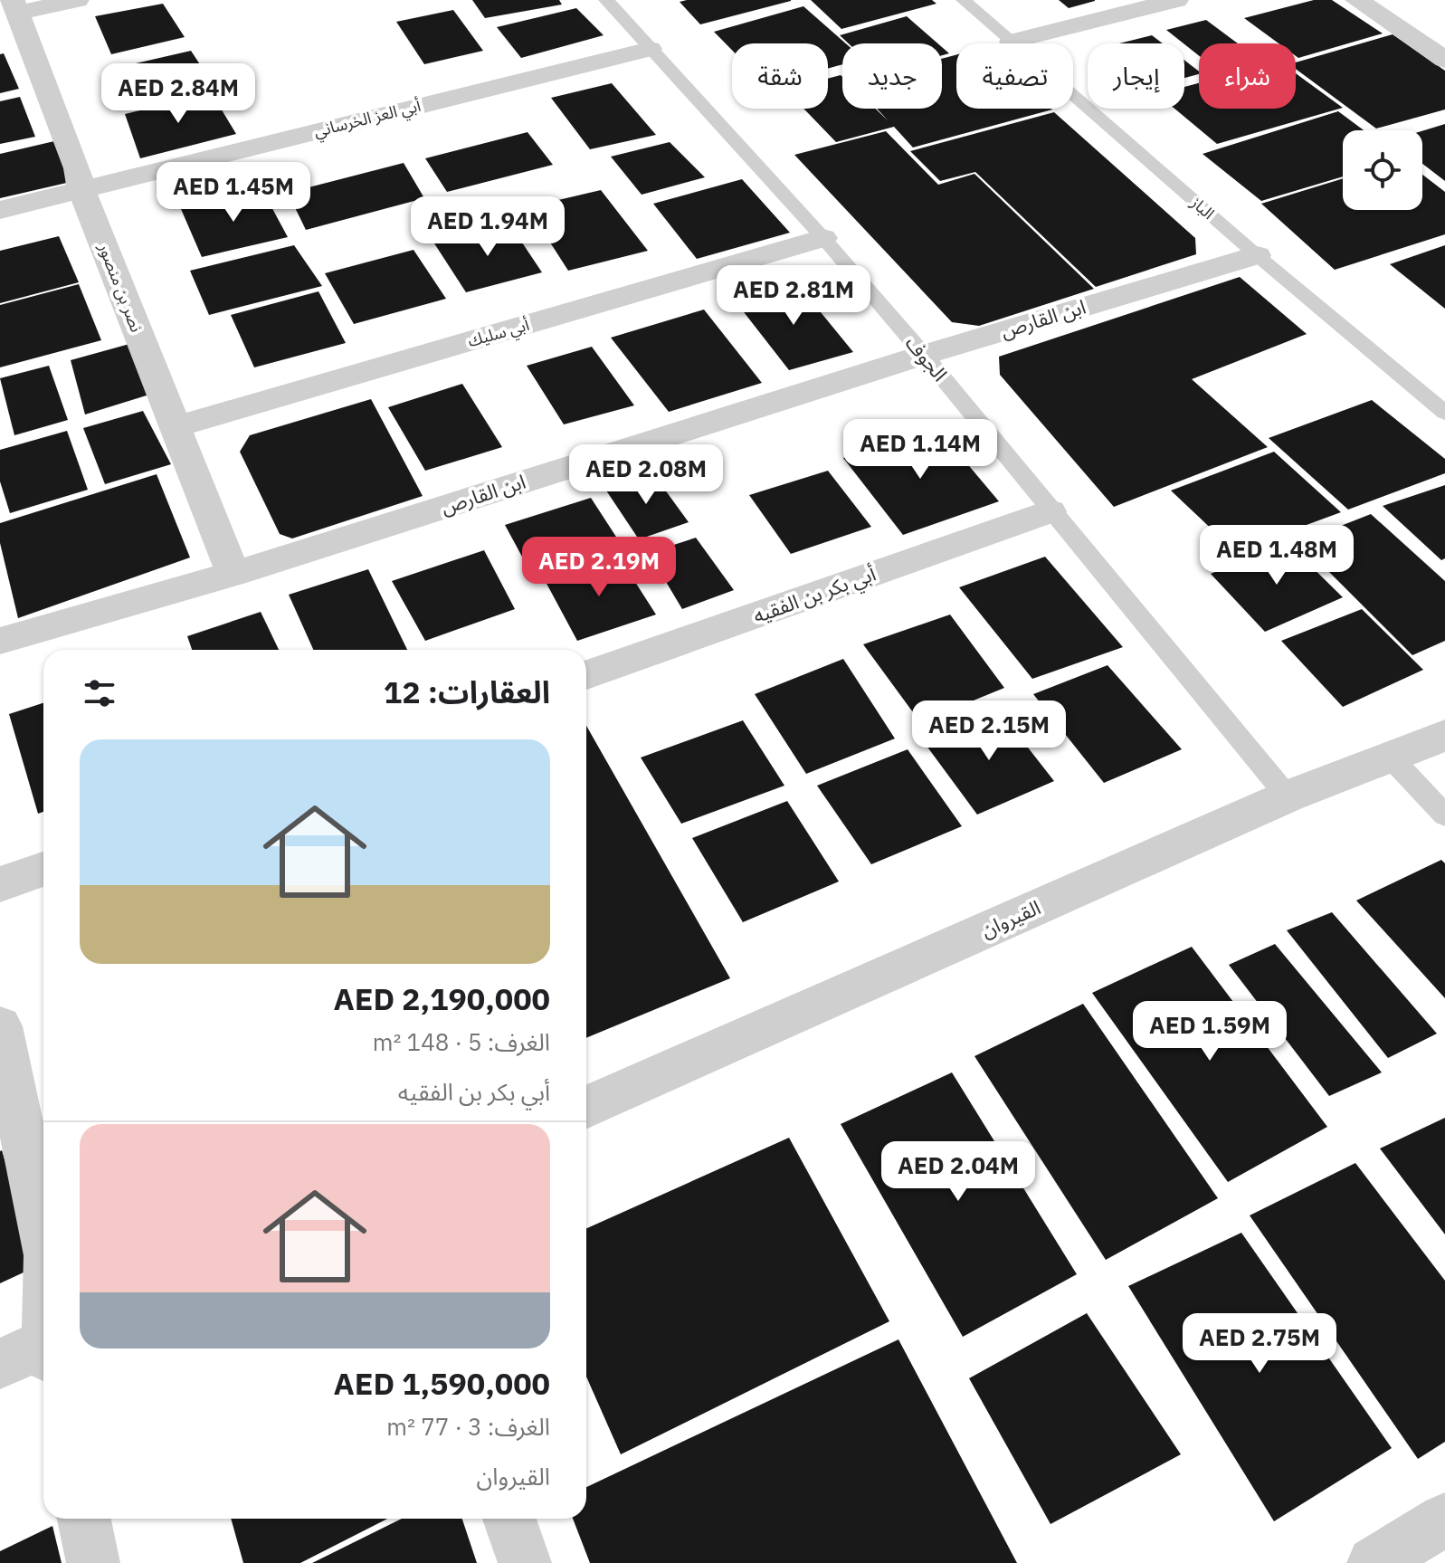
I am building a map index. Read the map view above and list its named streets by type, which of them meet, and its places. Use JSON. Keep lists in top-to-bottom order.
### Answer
{
  "streets": {
    "street": [
      "أبي العز الخرساني",
      "نصر بن منصور",
      "ابن القارص",
      "أبي سليك",
      "أبي بكر بن الفقيه",
      "القيروان"
    ],
    "lane": ["الباز", "الجوف"]
  },
  "crossings": [
    ["أبي العز الخرساني", "نصر بن منصور"],
    ["أبي العز الخرساني", "الجوف"],
    ["الباز", "ابن القارص"],
    ["نصر بن منصور", "ابن القارص"],
    ["نصر بن منصور", "أبي سليك"],
    ["ابن القارص", "الجوف"],
    ["أبي سليك", "الجوف"],
    ["الجوف", "أبي بكر بن الفقيه"],
    ["الجوف", "القيروان"]
  ],
  "page": {
    "chip": [
      "شراء",
      "إيجار",
      "تصفية",
      "جديد",
      "شقة"
    ],
    "price": [
      "AED 2.84M",
      "AED 1.45M",
      "AED 1.94M",
      "AED 2.81M",
      "AED 1.14M",
      "AED 2.08M",
      "AED 1.48M",
      "AED 2.19M",
      "AED 2.15M",
      "AED 1.59M",
      "AED 2.04M",
      "AED 2.75M"
    ],
    "heading": "العقارات: 12",
    "list": [
      {
        "name": "AED 2,190,000",
        "note": "الغرف: 5 · 148 m² · أبي بكر بن الفقيه"
      },
      {
        "name": "AED 1,590,000",
        "note": "الغرف: 3 · 77 m² · القيروان"
      }
    ]
  }
}
